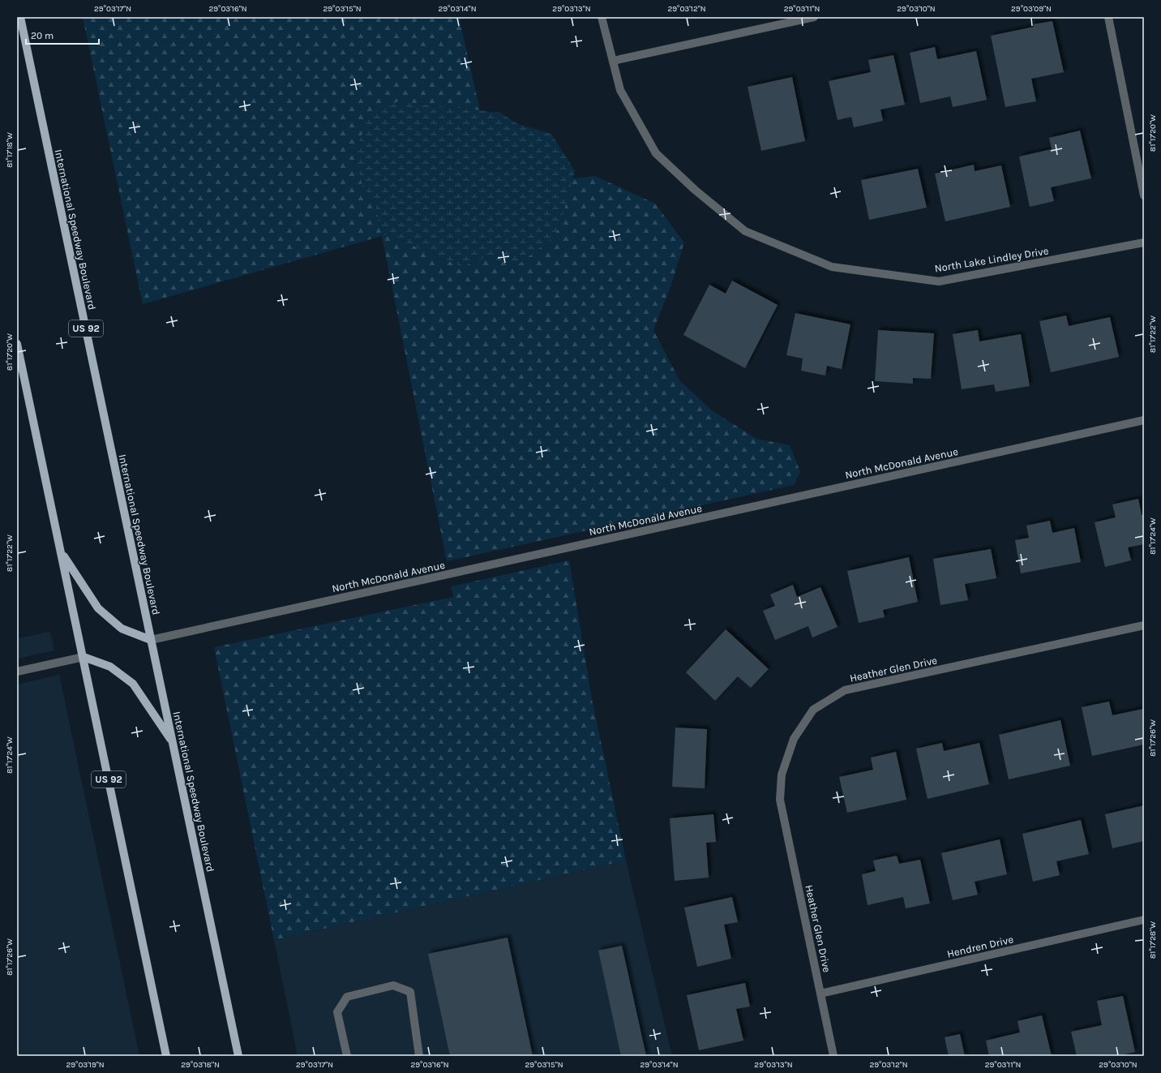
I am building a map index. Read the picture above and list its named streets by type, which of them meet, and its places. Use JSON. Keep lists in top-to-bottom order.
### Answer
{
  "streets": {
    "main road": ["International Speedway Boulevard", "US 92"],
    "street": [
      "North Lake Lindley Drive",
      "North McDonald Avenue",
      "Heather Glen Drive",
      "Hendren Drive"
    ]
  },
  "crossings": [
    ["International Speedway Boulevard", "North McDonald Avenue"],
    ["Heather Glen Drive", "Hendren Drive"]
  ],
  "scale_bar": "20 m",
  "coordinates": [
    "29°03'17\"N",
    "29°03'16\"N",
    "29°03'15\"N",
    "29°03'14\"N",
    "29°03'13\"N",
    "29°03'12\"N",
    "29°03'11\"N",
    "29°03'10\"N",
    "29°03'09\"N",
    "81°17'20\"W",
    "81°17'18\"W",
    "81°17'22\"W",
    "81°17'24\"W",
    "81°17'26\"W",
    "81°17'28\"W",
    "29°03'19\"N",
    "29°03'18\"N"
  ]
}
